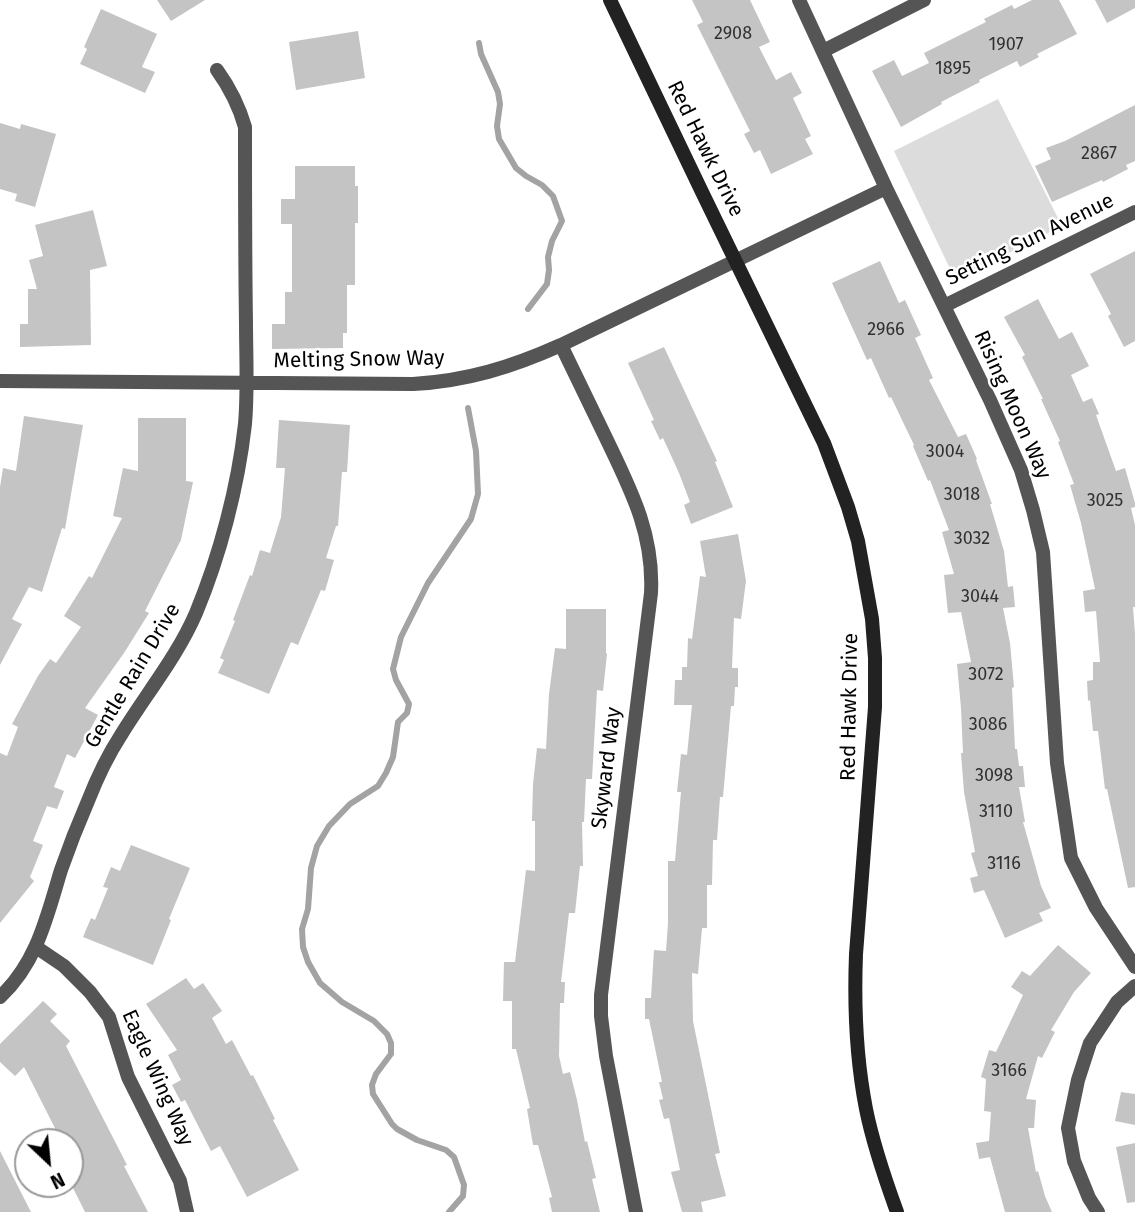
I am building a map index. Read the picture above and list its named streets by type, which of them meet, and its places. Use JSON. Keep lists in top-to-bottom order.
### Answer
{
  "streets": {
    "street": [
      "Red Hawk Drive",
      "Setting Sun Avenue",
      "Melting Snow Way",
      "Rising Moon Way",
      "Gentle Rain Drive",
      "Skyward Way",
      "Eagle Wing Way"
    ]
  },
  "crossings": [
    ["Red Hawk Drive", "Melting Snow Way"],
    ["Setting Sun Avenue", "Rising Moon Way"],
    ["Melting Snow Way", "Rising Moon Way"],
    ["Melting Snow Way", "Gentle Rain Drive"],
    ["Melting Snow Way", "Skyward Way"],
    ["Gentle Rain Drive", "Eagle Wing Way"]
  ],
  "house_numbers": [
    "2908",
    "1907",
    "1895",
    "2867",
    "2966",
    "3004",
    "3018",
    "3025",
    "3032",
    "3044",
    "3072",
    "3086",
    "3098",
    "3110",
    "3116",
    "3166"
  ],
  "north": "bottom right"
}
